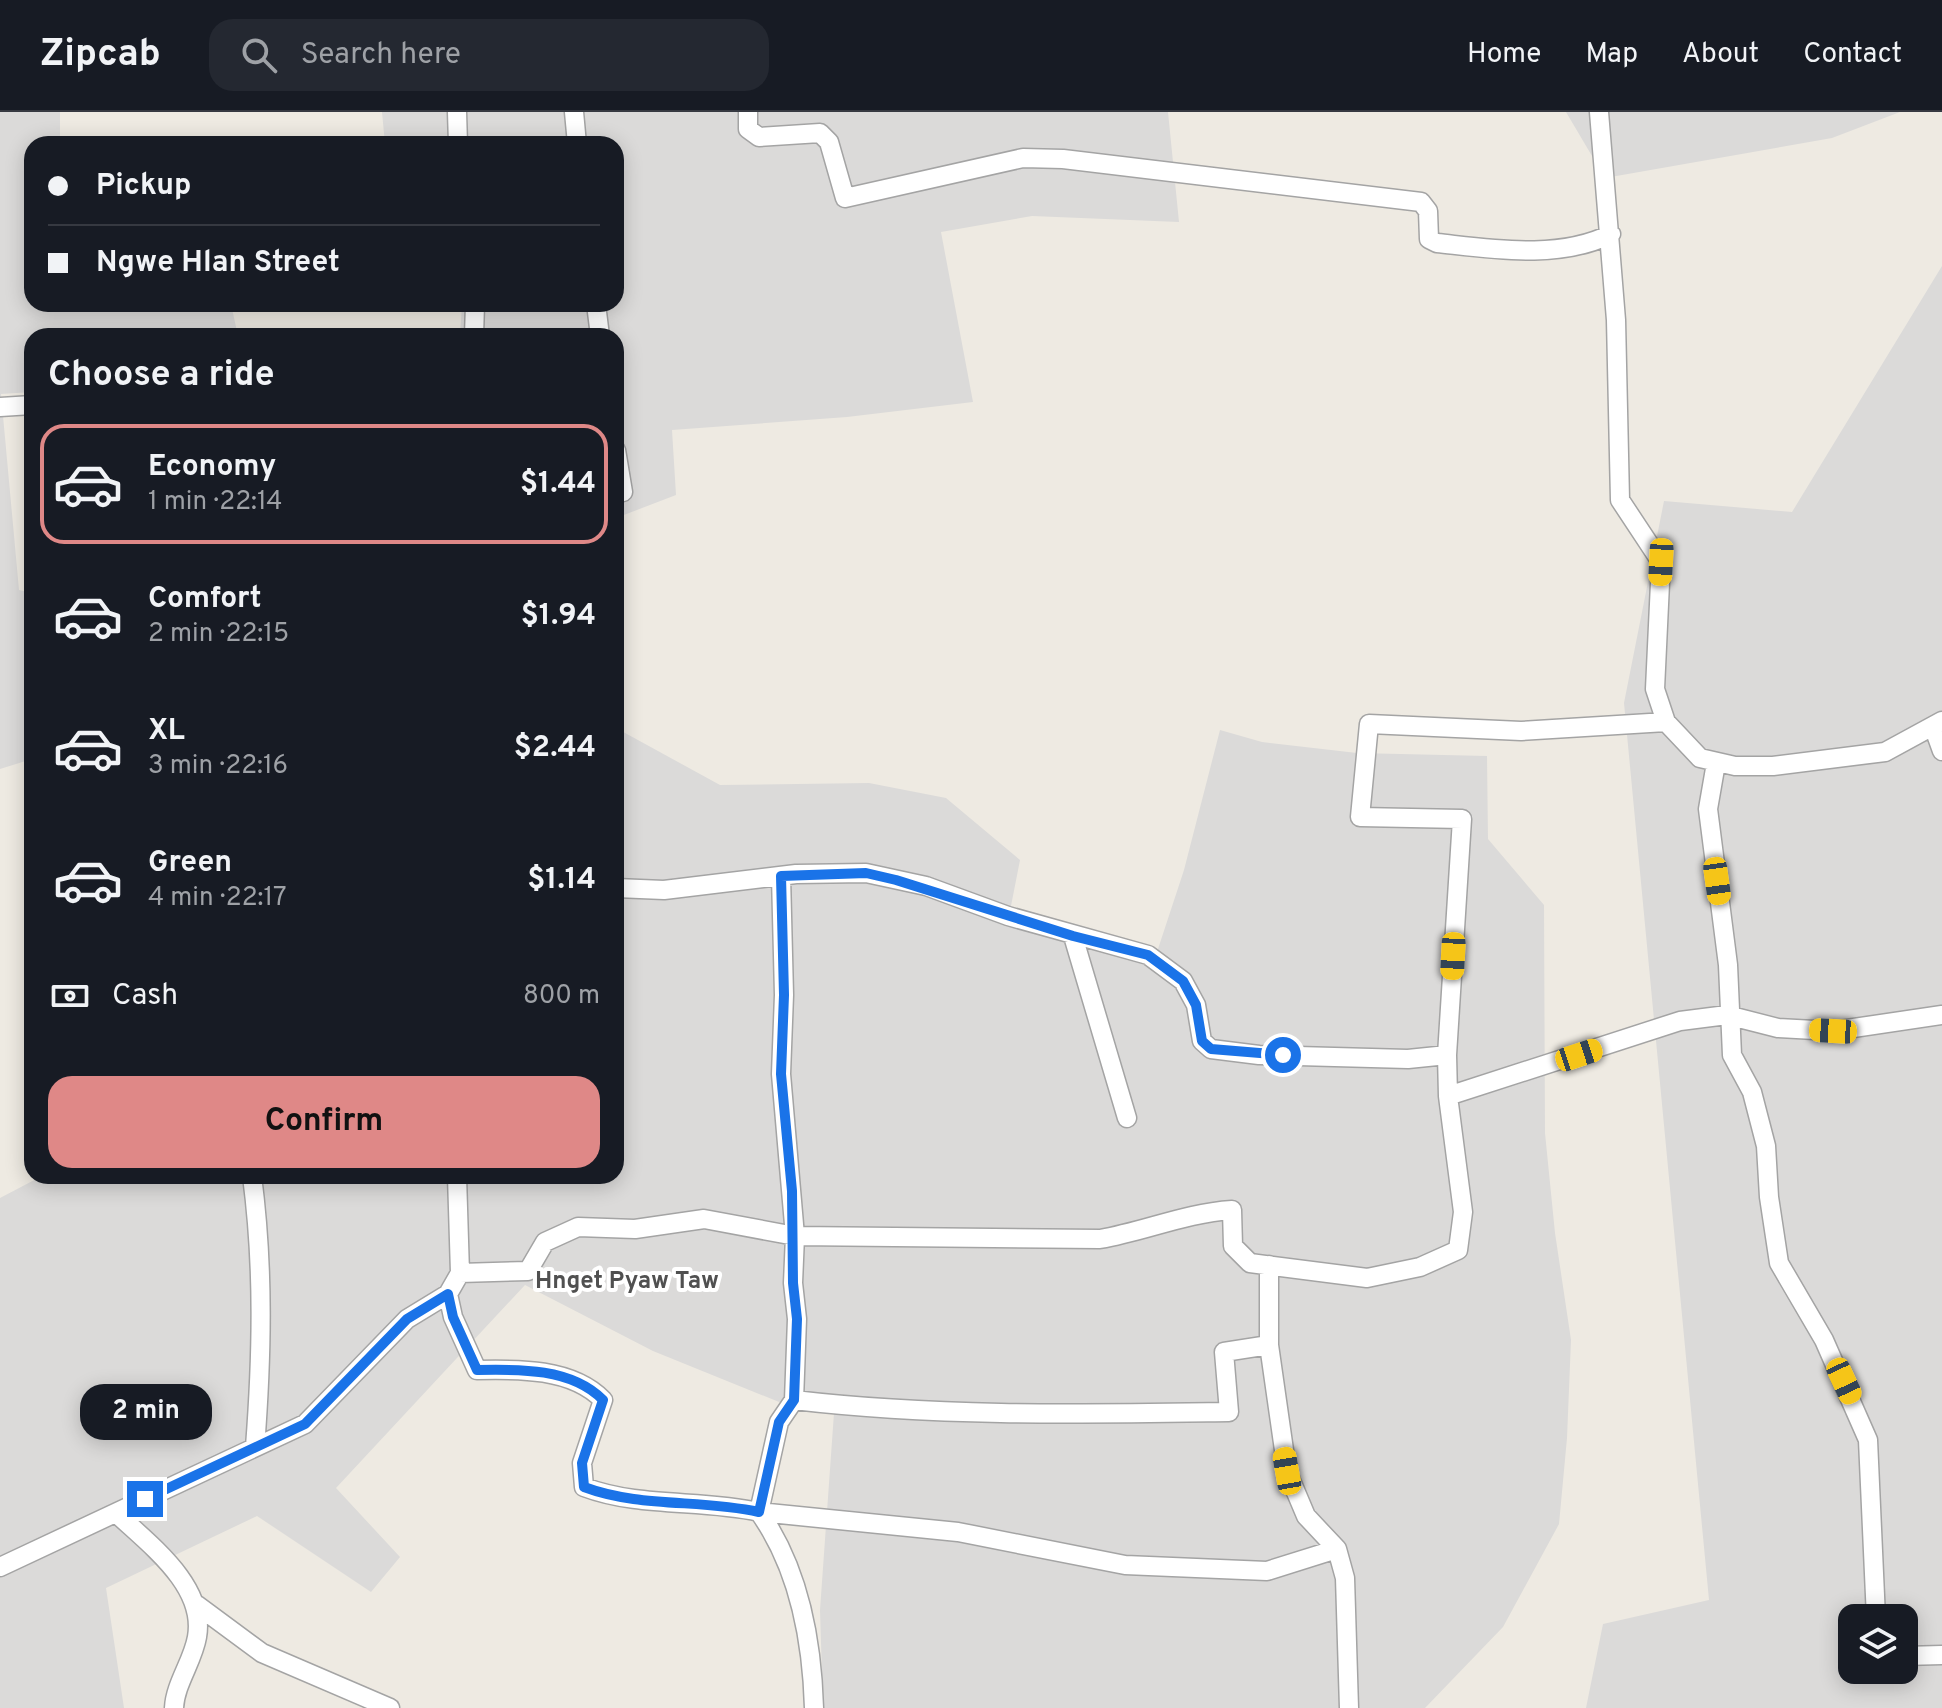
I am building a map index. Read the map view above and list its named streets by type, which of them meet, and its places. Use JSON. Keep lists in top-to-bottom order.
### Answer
{
  "districts": ["Hnget Pyaw Taw"],
  "page": {
    "header": "Zipcab",
    "search": "Search here",
    "nav": [
      "Home",
      "Map",
      "About",
      "Contact"
    ],
    "banner": ["Pickup", "Ngwe Hlan Street"],
    "heading": "Choose a ride",
    "list": [
      {
        "name": "Economy",
        "note": "1 min · 22:14",
        "value": "$1.44"
      },
      {
        "name": "Comfort",
        "note": "2 min · 22:15",
        "value": "$1.94"
      },
      {
        "name": "XL",
        "note": "3 min · 22:16",
        "value": "$2.44"
      },
      {
        "name": "Green",
        "note": "4 min · 22:17",
        "value": "$1.14"
      }
    ],
    "pay": ["Cash", "800 m"],
    "buttons": "Confirm",
    "bubble": "2 min"
  }
}
